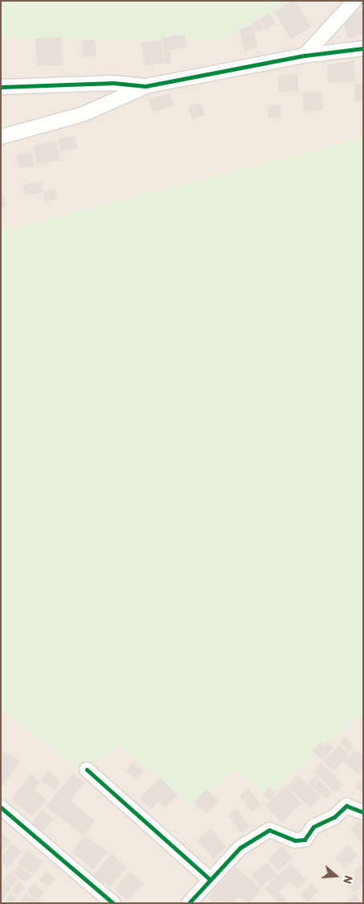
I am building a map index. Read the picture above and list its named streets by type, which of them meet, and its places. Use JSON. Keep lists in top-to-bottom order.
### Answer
{
  "north": "right"
}
